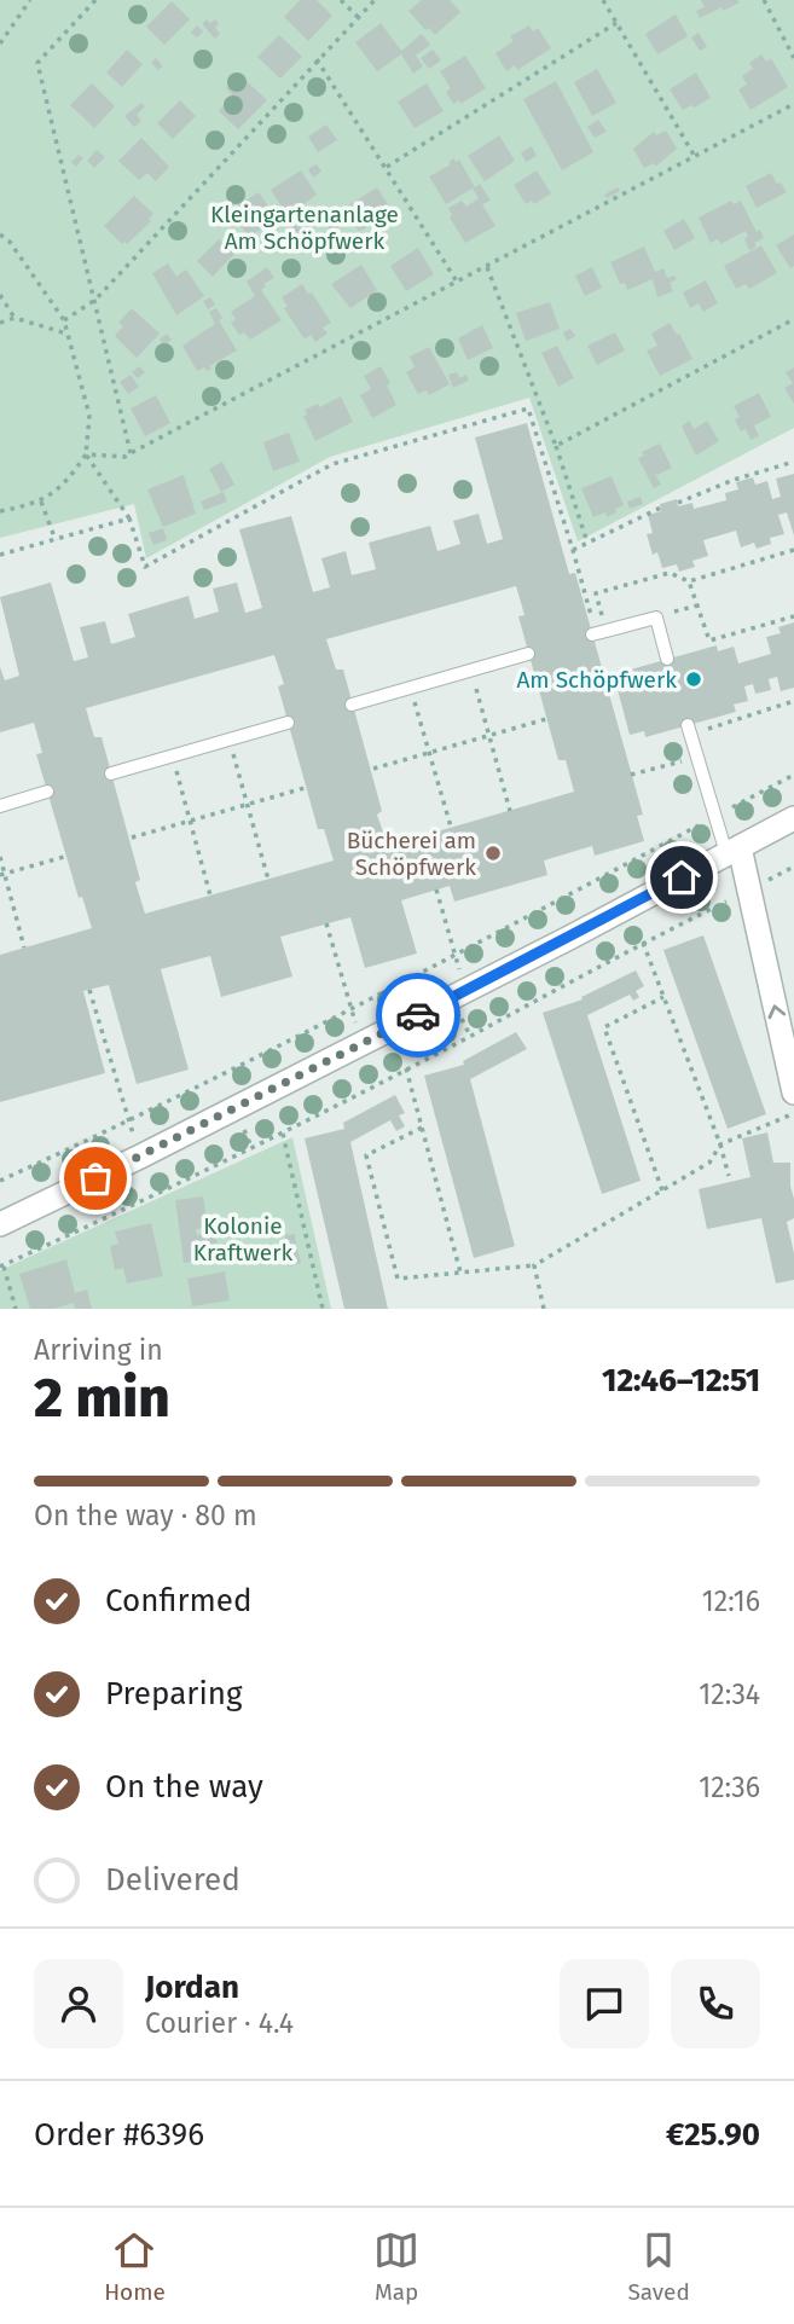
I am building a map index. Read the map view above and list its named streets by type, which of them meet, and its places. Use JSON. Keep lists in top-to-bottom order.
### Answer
{
  "parks": ["Kleingartenanlage Am Schöpfwerk", "Kolonie Kraftwerk"],
  "places": ["Am Schöpfwerk", "Bücherei am Schöpfwerk"],
  "page": {
    "heading": ["2 min", "Arriving in", "12:46–12:51"],
    "panel": [
      "Jordan",
      "Courier · 4.4",
      "Order #6396",
      "€25.90"
    ],
    "bar": "On the way · 80 m",
    "list": [
      ["Confirmed", "12:16"],
      ["Preparing", "12:34"],
      ["On the way", "12:36"],
      "Delivered"
    ],
    "tabs": ["Home", "Map", "Saved"]
  }
}
